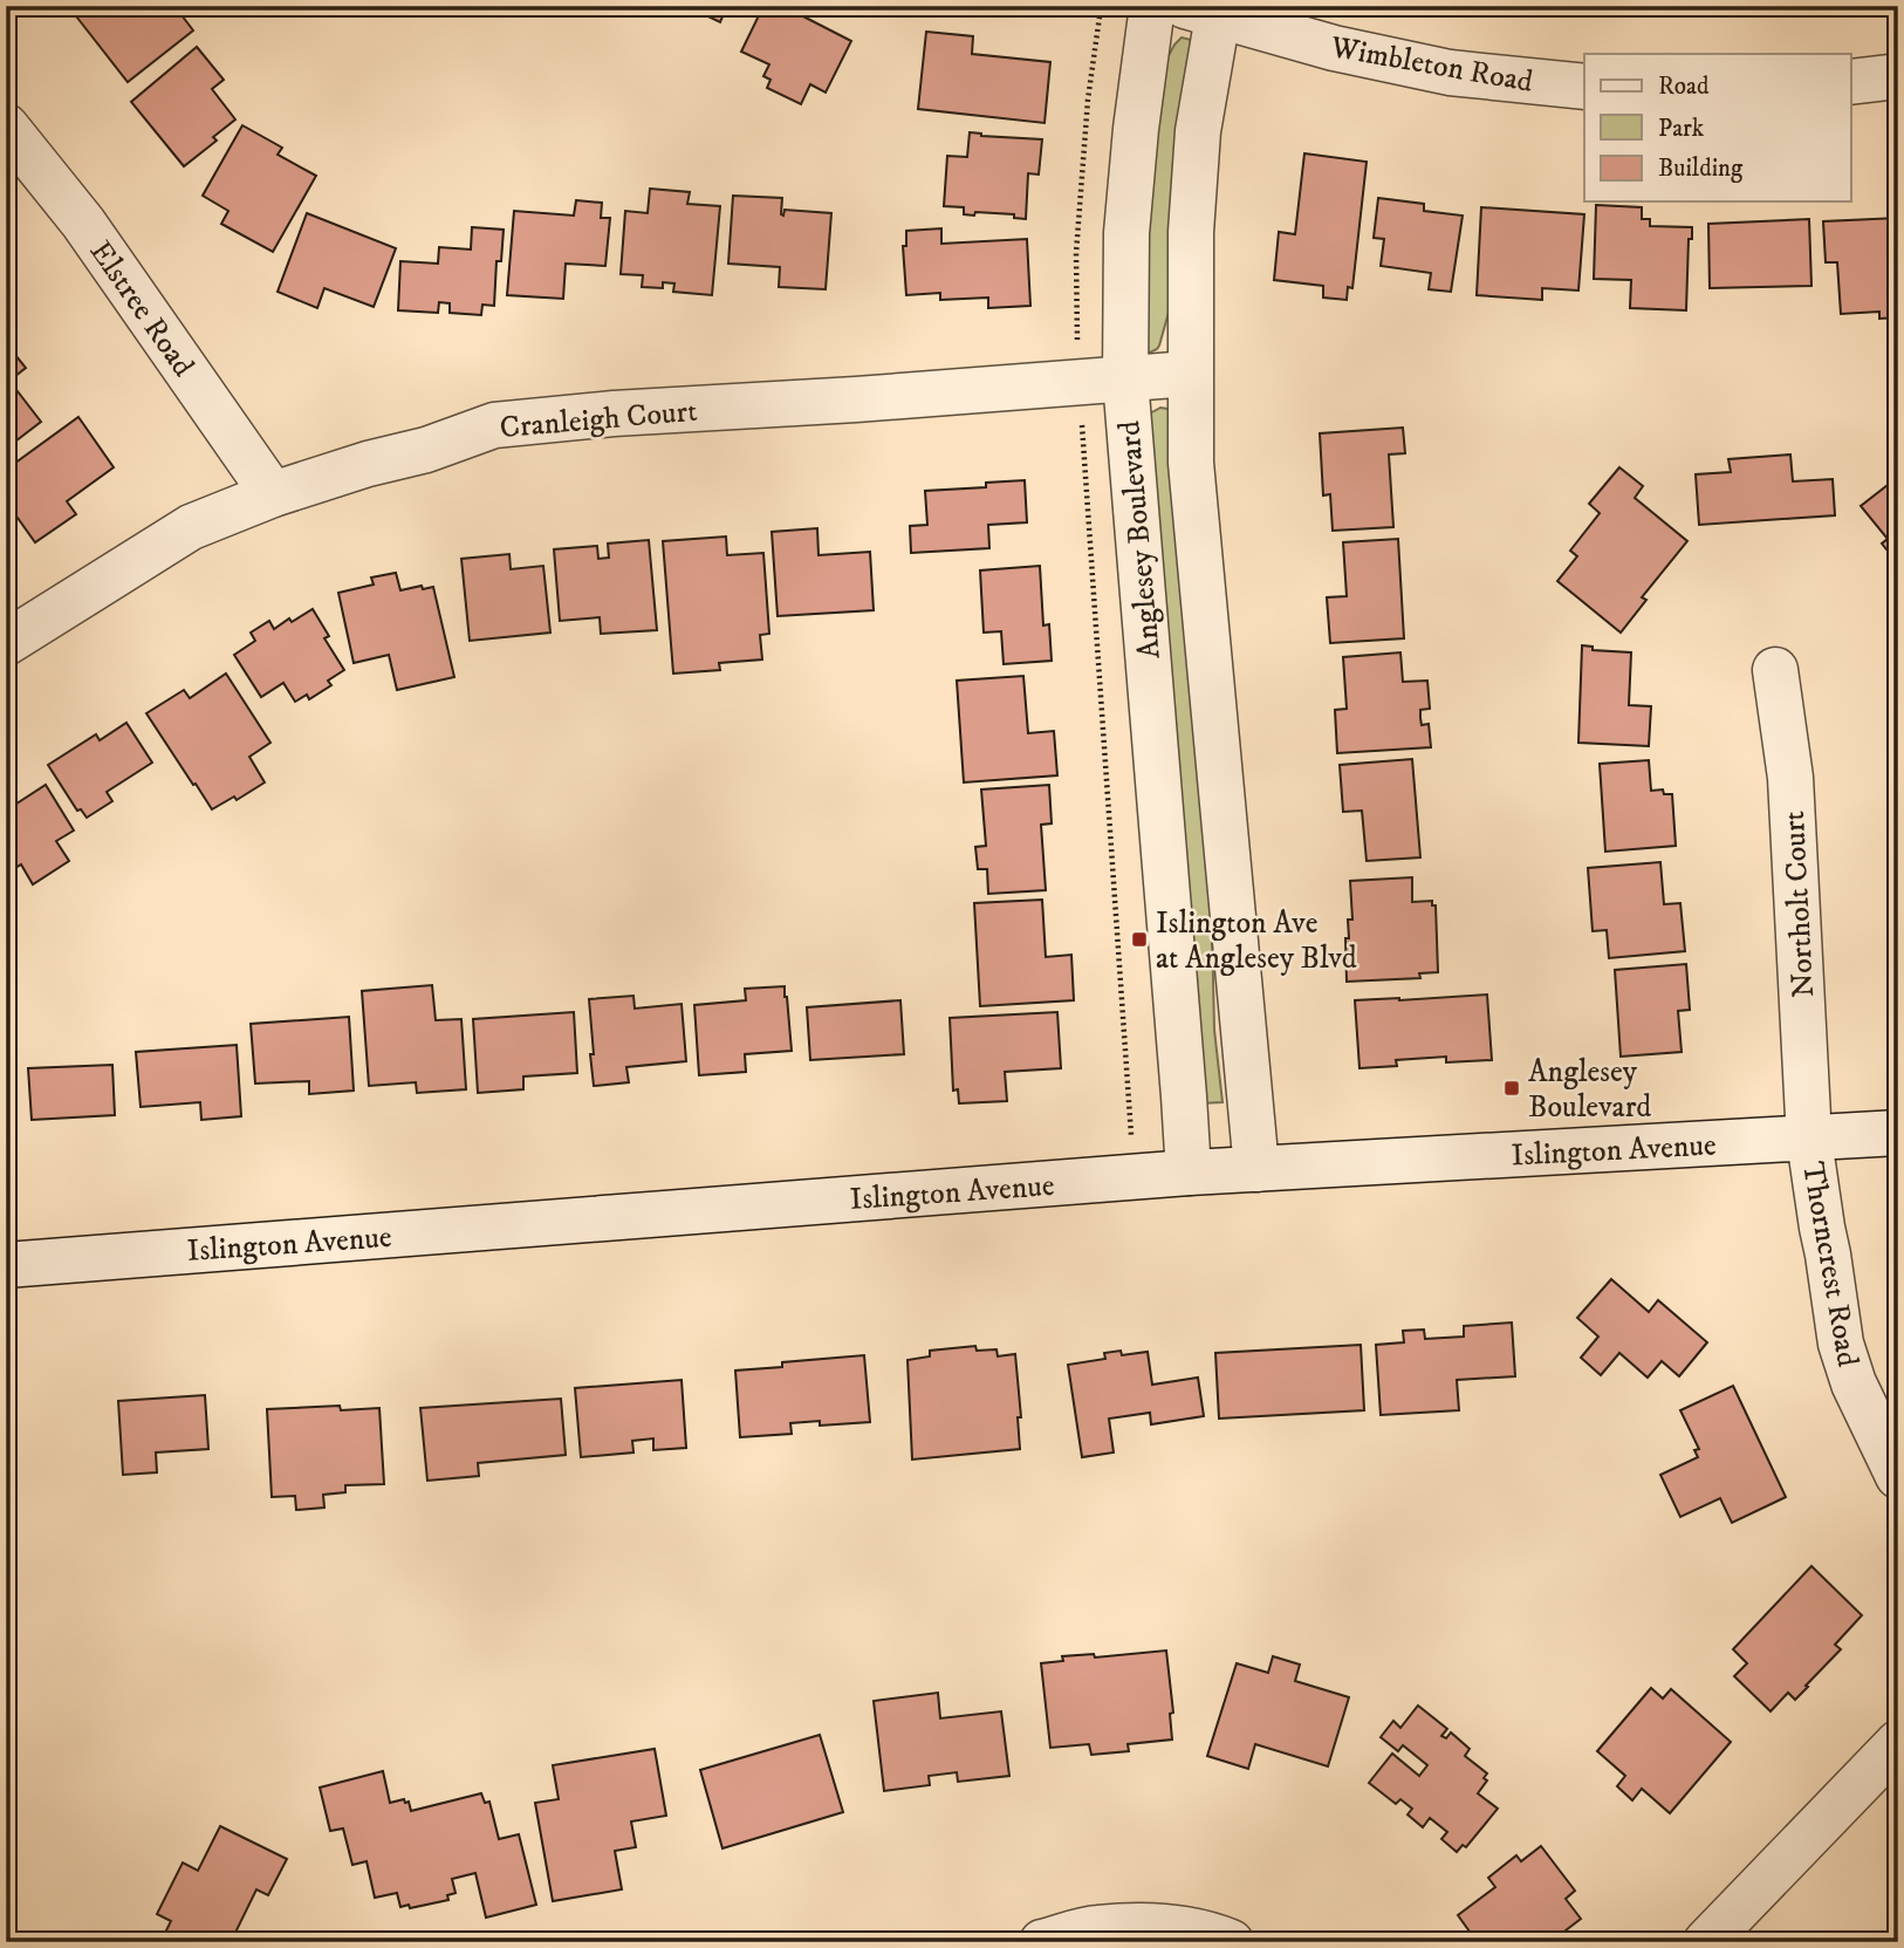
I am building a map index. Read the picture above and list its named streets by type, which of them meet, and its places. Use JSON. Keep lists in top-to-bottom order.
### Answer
{
  "streets": {
    "street": [
      "Wimbleton Road",
      "Elstree Road",
      "Cranleigh Court",
      "Anglesey Boulevard",
      "Northolt Court",
      "Islington Avenue",
      "Thorncrest Road"
    ]
  },
  "crossings": [
    ["Wimbleton Road", "Anglesey Boulevard"],
    ["Elstree Road", "Cranleigh Court"],
    ["Cranleigh Court", "Anglesey Boulevard"],
    ["Anglesey Boulevard", "Islington Avenue"],
    ["Northolt Court", "Islington Avenue"],
    ["Northolt Court", "Thorncrest Road"],
    ["Islington Avenue", "Thorncrest Road"]
  ],
  "places": {
    "transit": ["Islington Ave at Anglesey Blvd", "Anglesey Boulevard"]
  },
  "legend": ["Road", "Park", "Building"]
}
